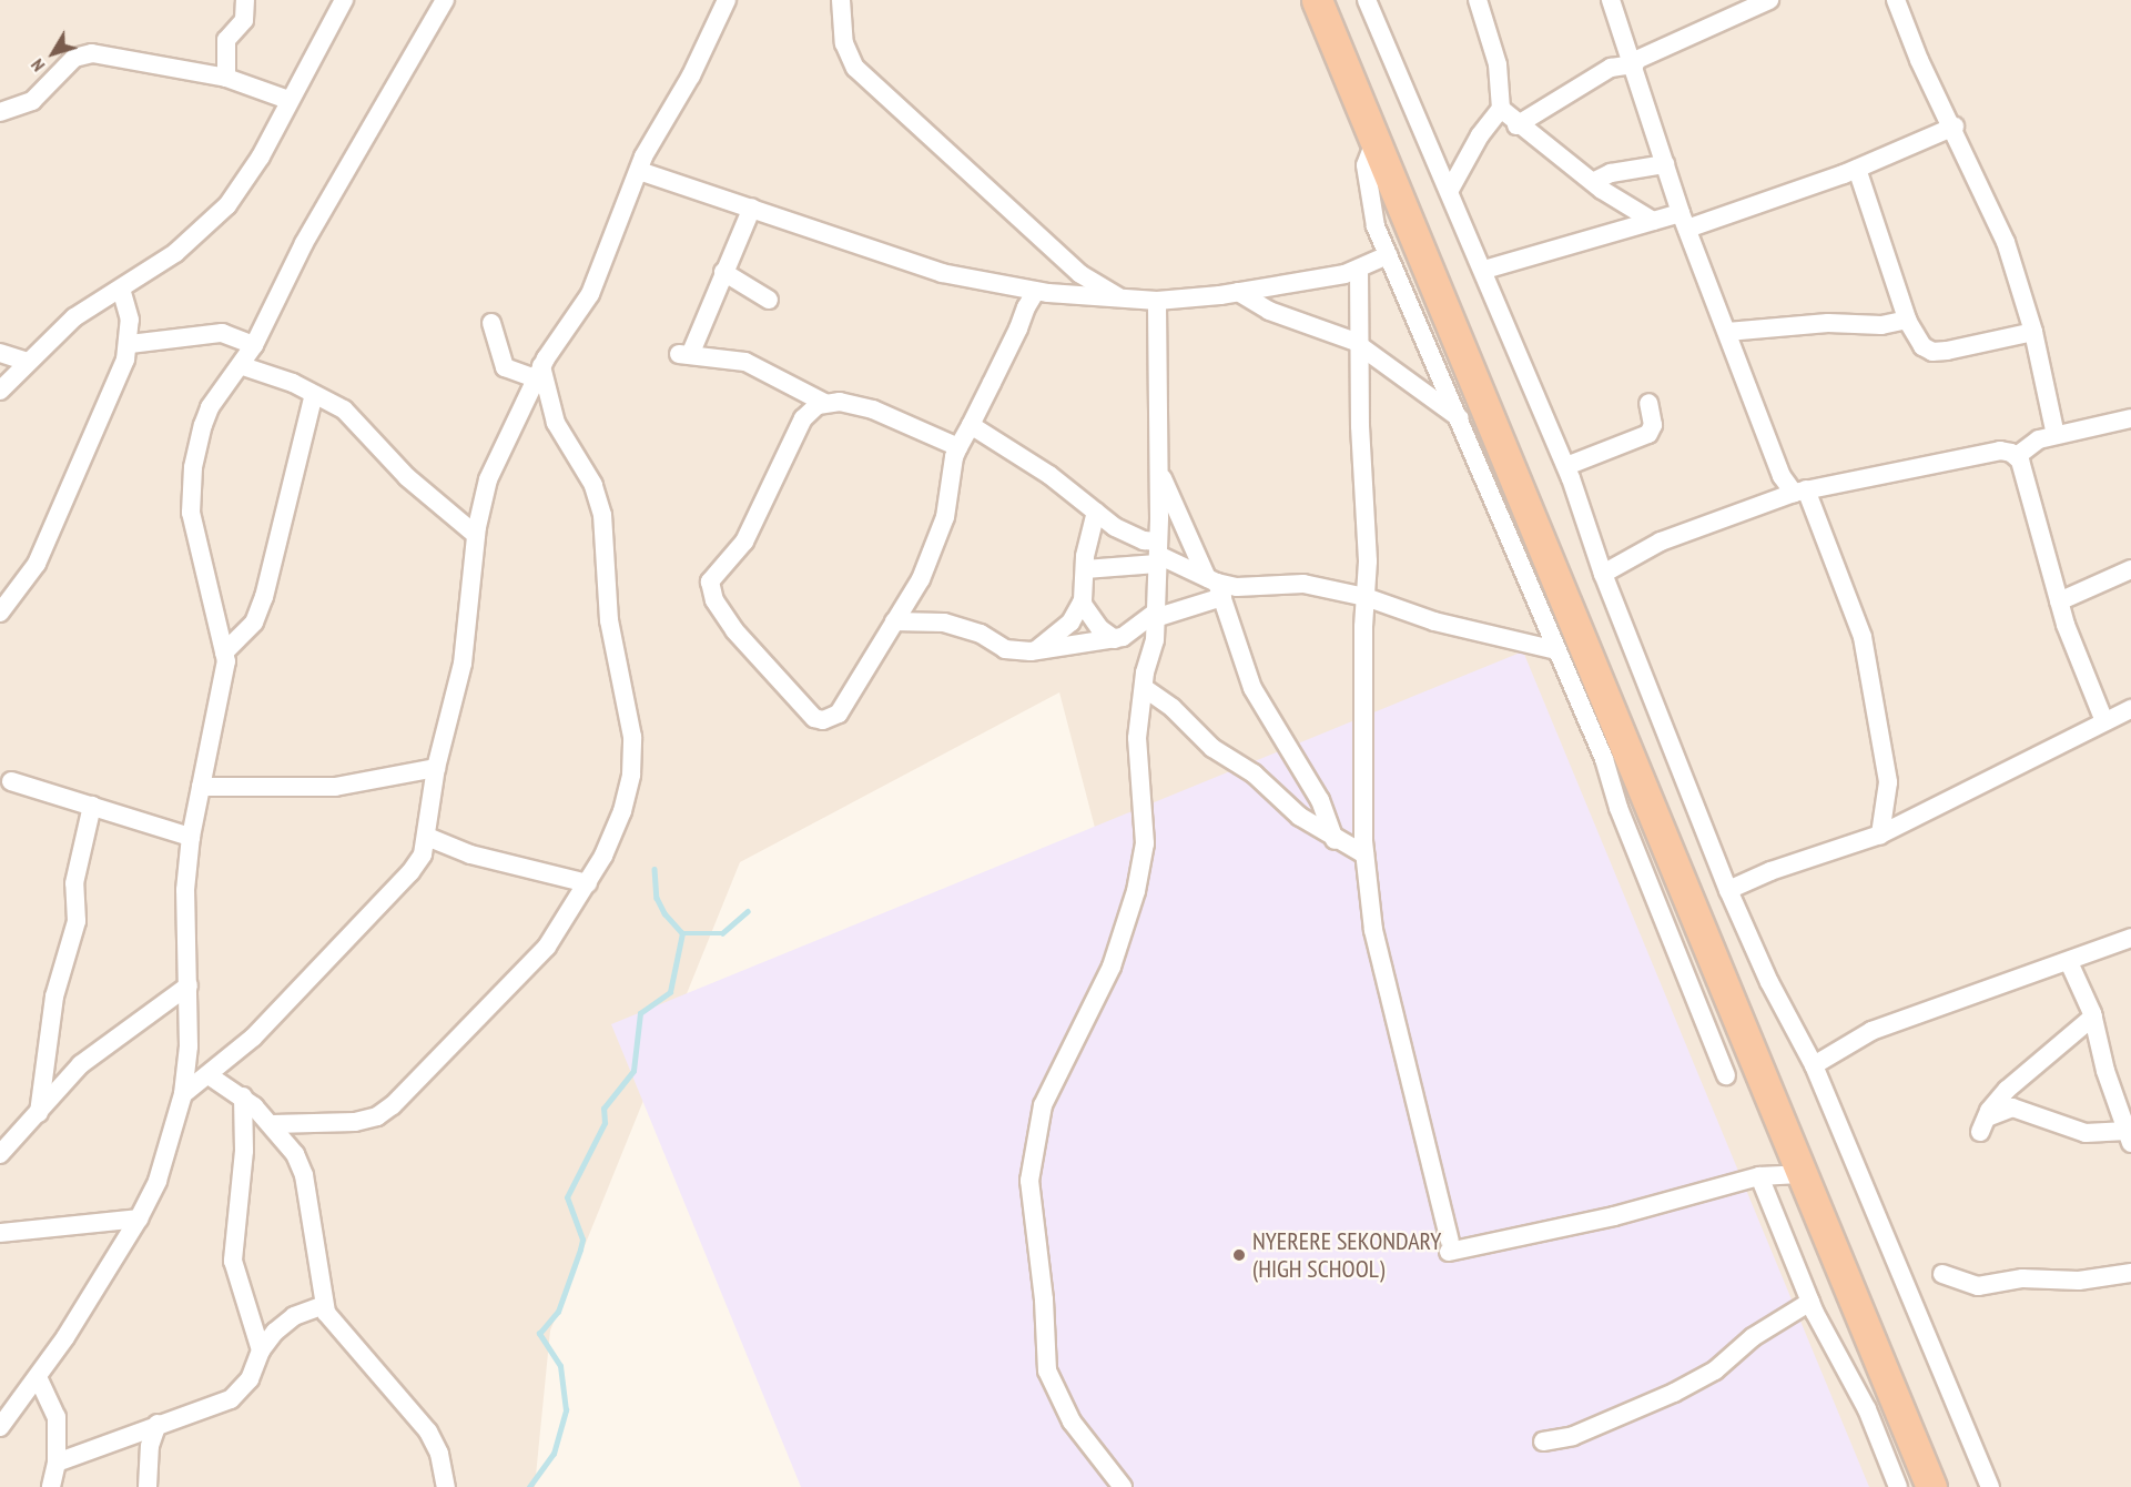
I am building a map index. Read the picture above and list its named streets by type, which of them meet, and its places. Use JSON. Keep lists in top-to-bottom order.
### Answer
{
  "places": ["NYERERE SEKONDARY (HIGH SCHOOL)"],
  "north": "bottom left"
}
